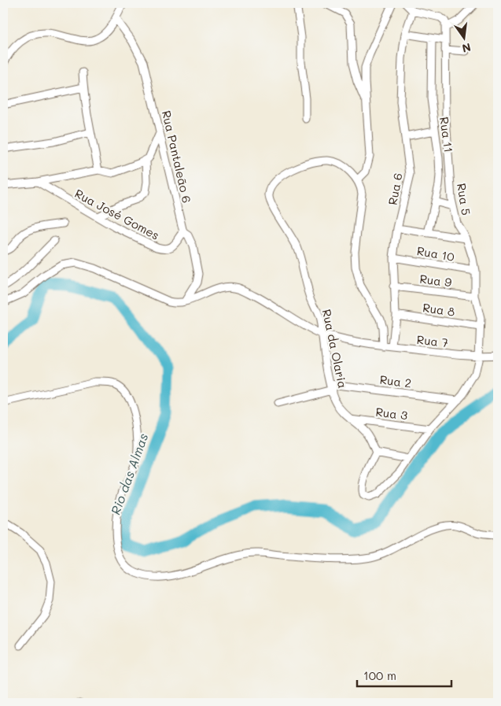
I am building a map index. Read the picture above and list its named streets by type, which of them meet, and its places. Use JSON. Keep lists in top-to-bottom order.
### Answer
{
  "streets": {
    "street": [
      "Rua 11",
      "Rua Pantaleão 6",
      "Rua 6",
      "Rua 5",
      "Rua José Gomes",
      "Rua 10",
      "Rua 9",
      "Rua 8",
      "Rua 7",
      "Rua da Olaria",
      "Rua 2",
      "Rua 3"
    ]
  },
  "crossings": [
    ["Rua Pantaleão 6", "Rua José Gomes"],
    ["Rua Pantaleão 6", "Rua 7"],
    ["Rua 6", "Rua 10"],
    ["Rua 6", "Rua 9"],
    ["Rua 6", "Rua 8"],
    ["Rua 6", "Rua 7"],
    ["Rua 5", "Rua 10"],
    ["Rua 5", "Rua 9"],
    ["Rua 5", "Rua 8"],
    ["Rua 5", "Rua 7"],
    ["Rua 5", "Rua 2"],
    ["Rua 7", "Rua da Olaria"],
    ["Rua da Olaria", "Rua 2"],
    ["Rua da Olaria", "Rua 3"]
  ],
  "water": ["Rio das Almas"],
  "scale_bar": "100 m",
  "north": "bottom"
}
